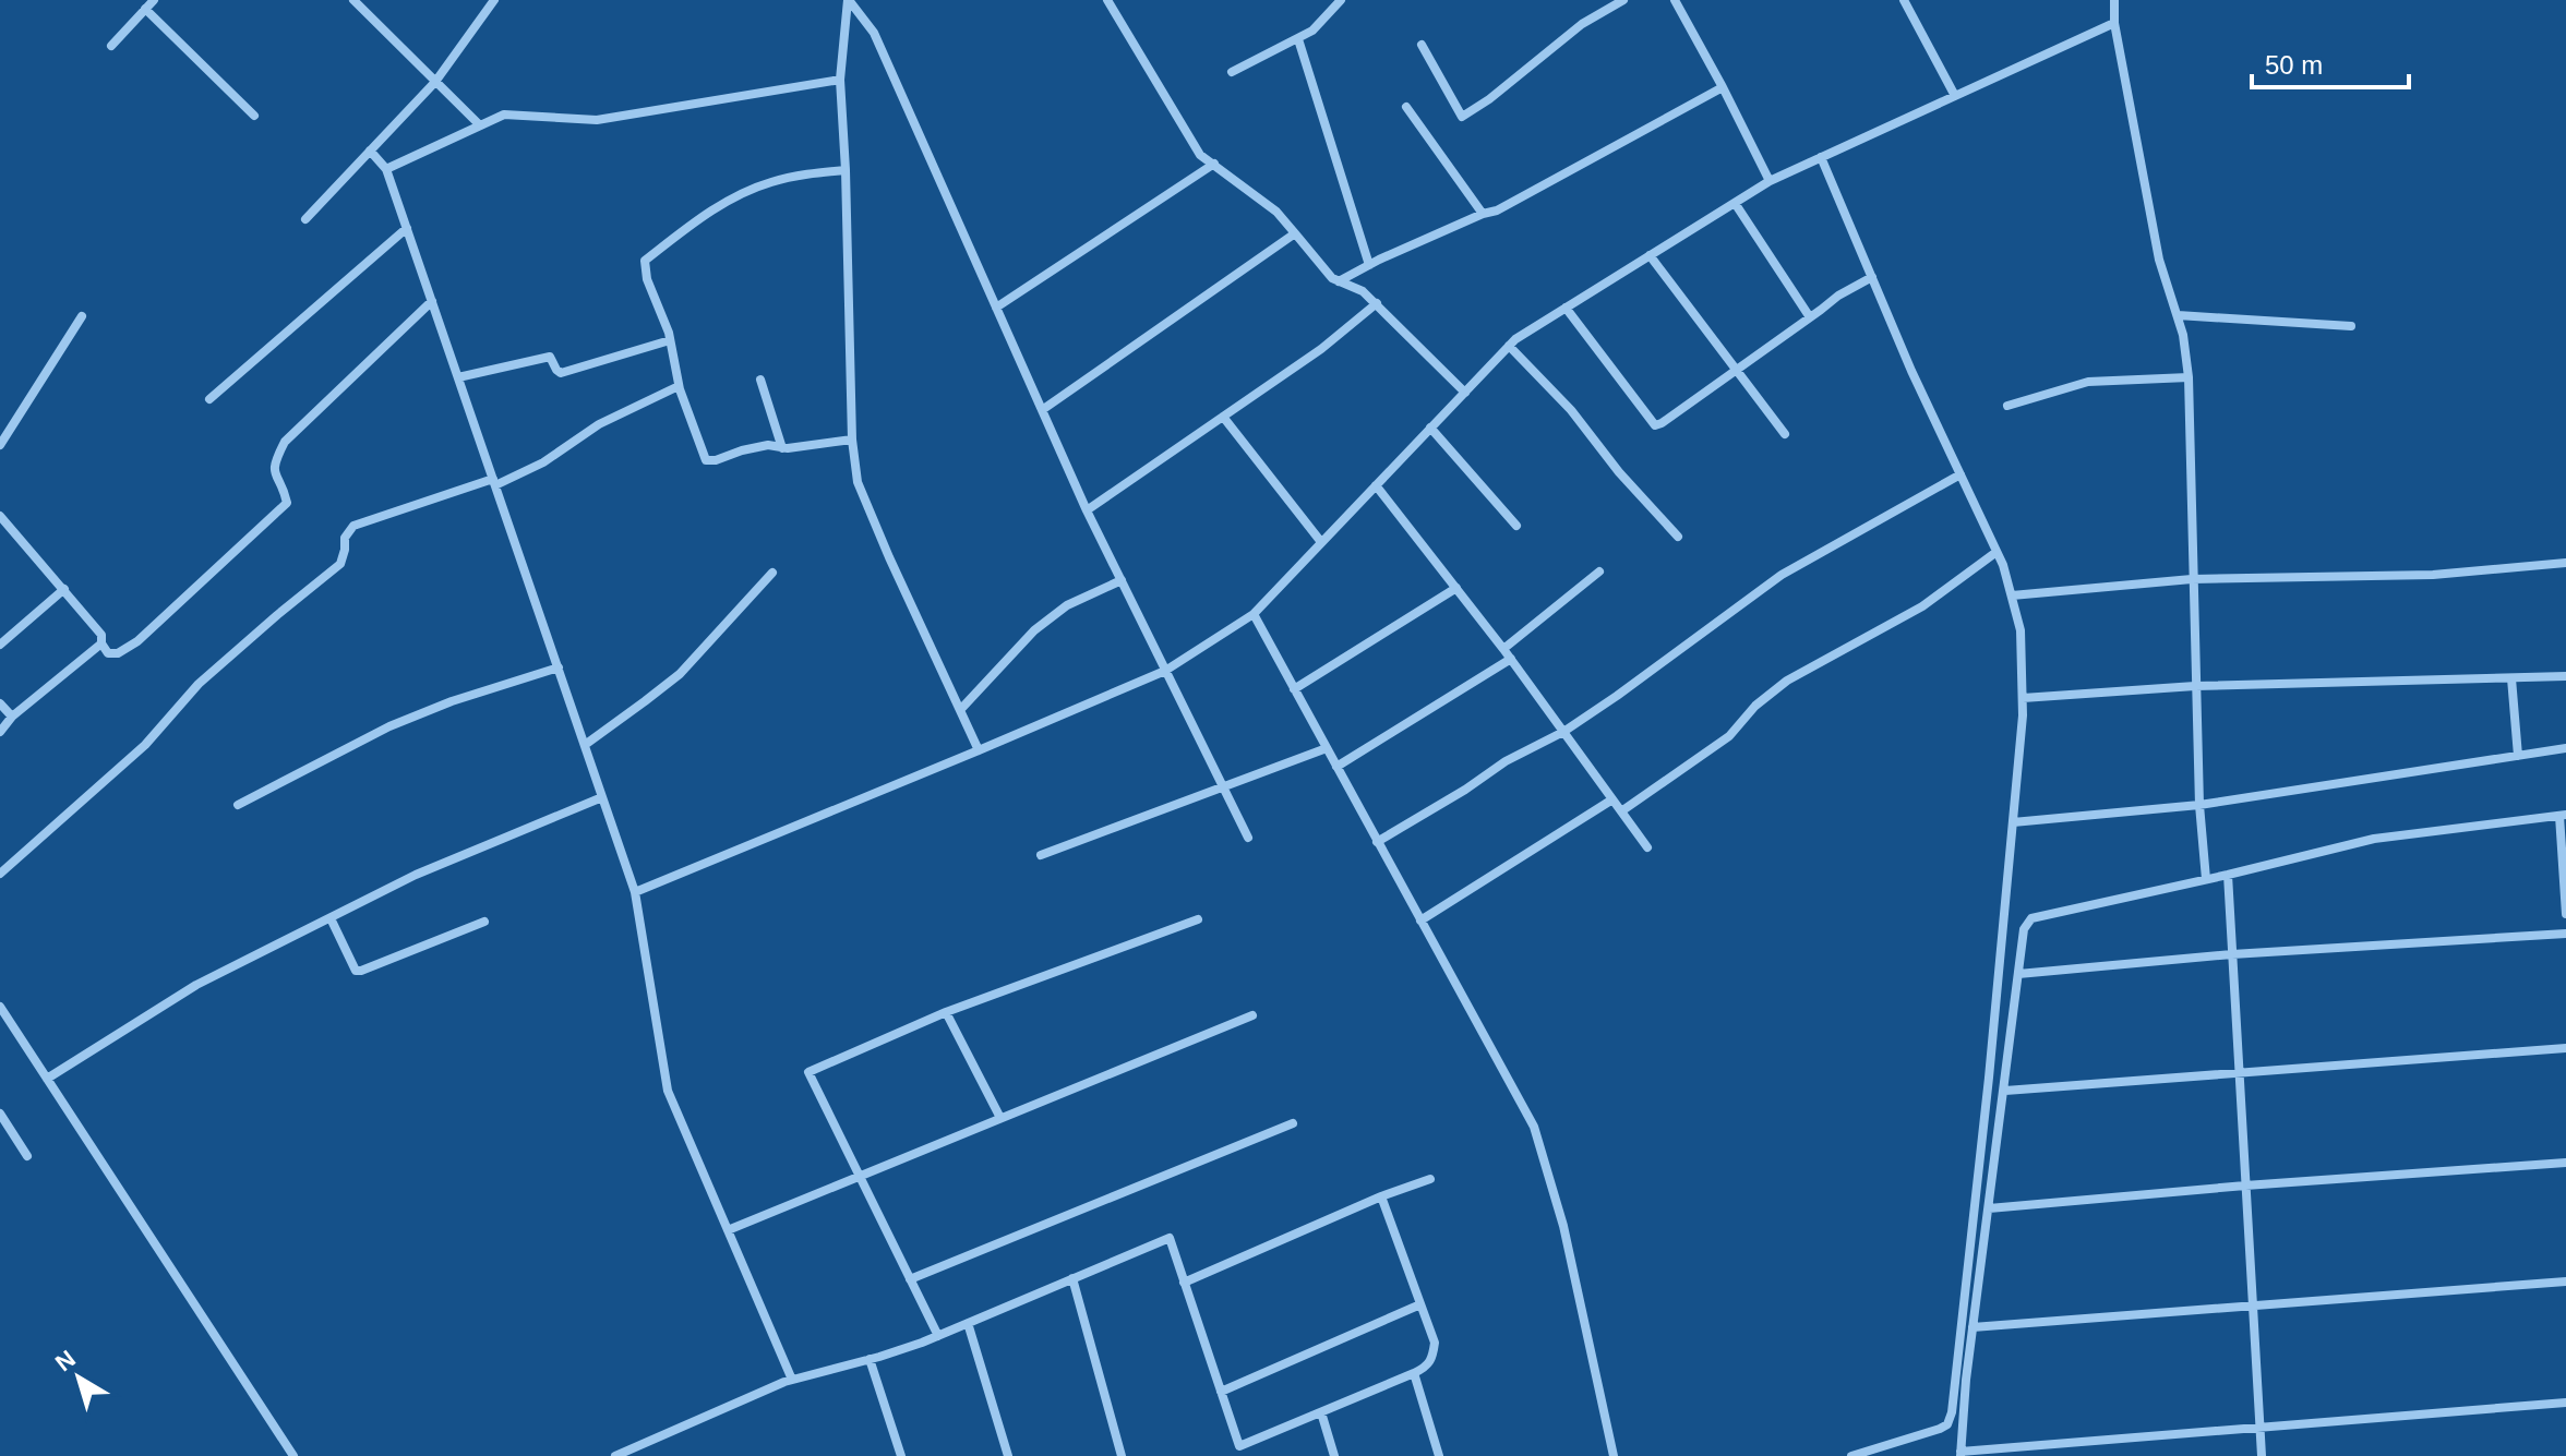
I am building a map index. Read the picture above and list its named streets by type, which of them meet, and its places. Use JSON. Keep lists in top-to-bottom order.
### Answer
{
  "scale_bar": "50 m",
  "north": "top left"
}
